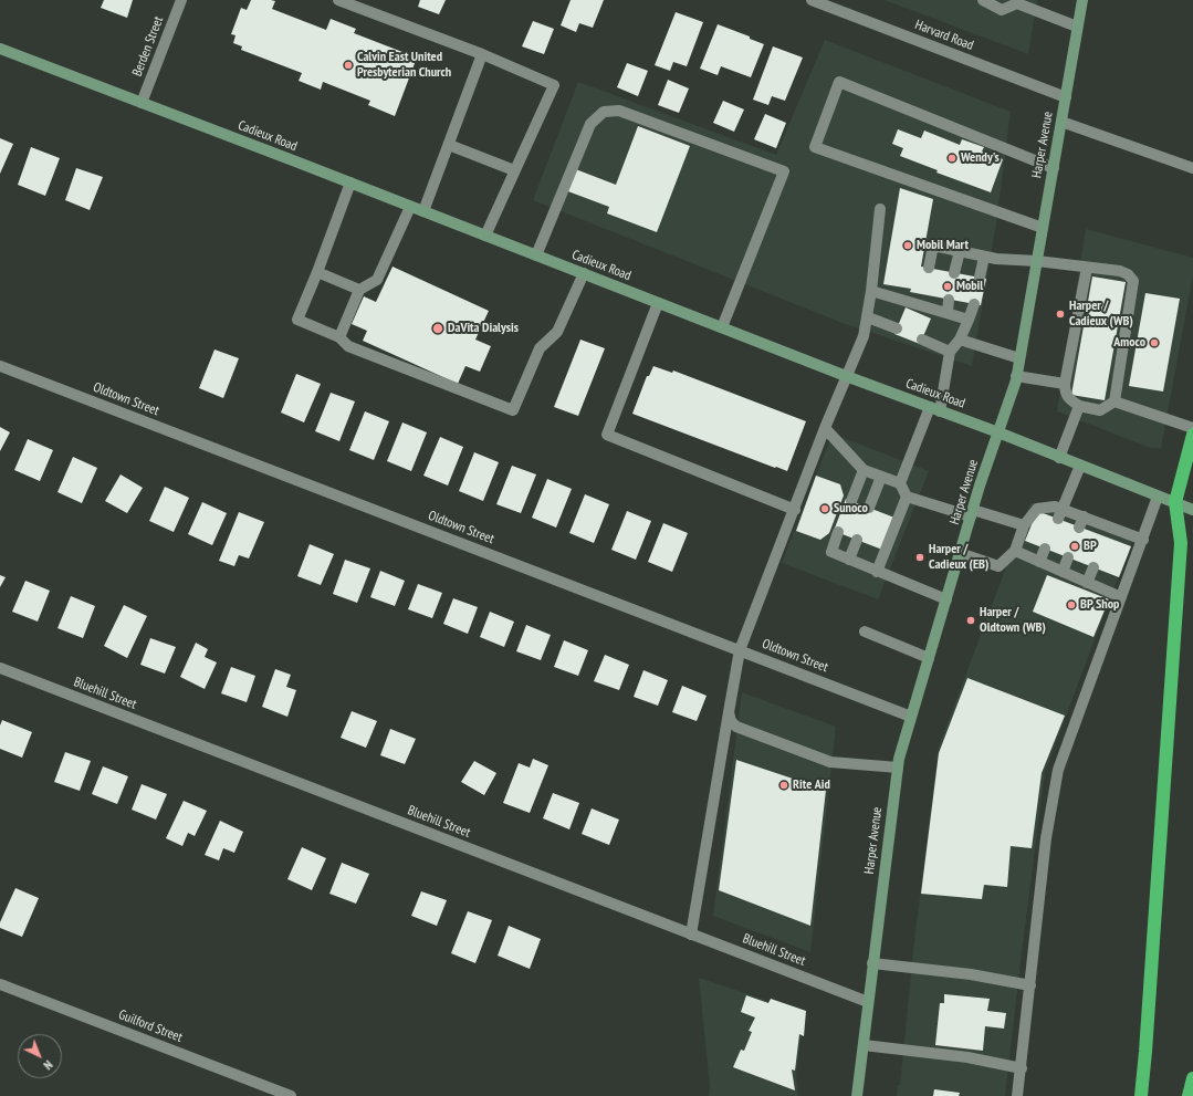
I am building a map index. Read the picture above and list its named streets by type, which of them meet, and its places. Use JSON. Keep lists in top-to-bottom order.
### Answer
{
  "streets": {
    "street": [
      "Harvard Road",
      "Berden Street",
      "Cadieux Road",
      "Harper Avenue",
      "Oldtown Street",
      "Bluehill Street",
      "Guilford Street"
    ]
  },
  "crossings": [
    ["Harvard Road", "Harper Avenue"],
    ["Berden Street", "Cadieux Road"],
    ["Cadieux Road", "Harper Avenue"],
    ["Harper Avenue", "Oldtown Street"],
    ["Harper Avenue", "Bluehill Street"]
  ],
  "places": [
    "Calvin East United Presbyterian Church",
    "Wendy's",
    "Mobil Mart",
    "Mobil",
    "Harper / Cadieux (WB)",
    "DaVita Dialysis",
    "Amoco",
    "Sunoco",
    "BP",
    "Harper / Cadieux (EB)",
    "BP Shop",
    "Harper / Oldtown (WB)",
    "Rite Aid"
  ],
  "north": "bottom right"
}
